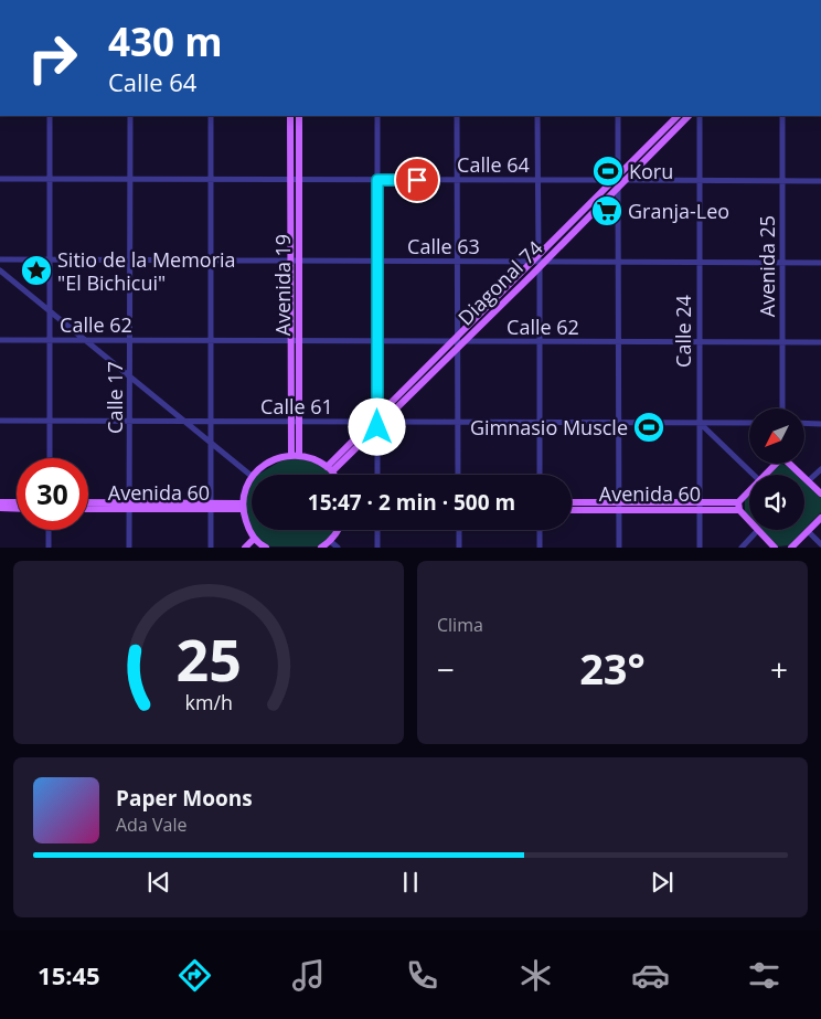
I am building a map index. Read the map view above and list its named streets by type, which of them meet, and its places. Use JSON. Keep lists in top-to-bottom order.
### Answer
{
  "streets": {
    "main road": ["Diagonal 74", "Avenida 19", "Avenida 60"],
    "street": [
      "Calle 64",
      "Calle 63",
      "Avenida 25",
      "Calle 62",
      "Calle 24",
      "Calle 17",
      "Calle 61"
    ]
  },
  "crossings": [
    ["Calle 64", "Avenida 25"],
    ["Calle 64", "Diagonal 74"],
    ["Calle 64", "Avenida 19"],
    ["Calle 64", "Calle 24"],
    ["Calle 64", "Calle 17"],
    ["Calle 63", "Avenida 25"],
    ["Calle 63", "Diagonal 74"],
    ["Calle 63", "Avenida 19"],
    ["Calle 63", "Calle 24"],
    ["Calle 63", "Calle 17"],
    ["Avenida 25", "Calle 62"],
    ["Diagonal 74", "Calle 62"],
    ["Diagonal 74", "Calle 61"],
    ["Avenida 19", "Calle 62"],
    ["Avenida 19", "Calle 61"],
    ["Calle 62", "Calle 24"],
    ["Calle 62", "Calle 17"],
    ["Calle 24", "Calle 61"],
    ["Calle 24", "Avenida 60"],
    ["Calle 17", "Calle 61"],
    ["Calle 17", "Avenida 60"]
  ],
  "places": {
    "sports": ["Koru", "Gimnasio Muscle"],
    "supermarket": ["Granja-Leo"],
    "place": ["Sitio de la Memoria \"El Bichicui\""]
  },
  "north": "bottom left",
  "page": {
    "turn": ["430 m", "Calle 64"],
    "limit": "30",
    "trip": "15:47 · 2 min · 500 m",
    "tile": "Clima",
    "heat": ["−", "23°", "+"],
    "song": ["Paper Moons", "Ada Vale"],
    "tabs": "15:45",
    "gauge": ["25", "km/h"]
  }
}
